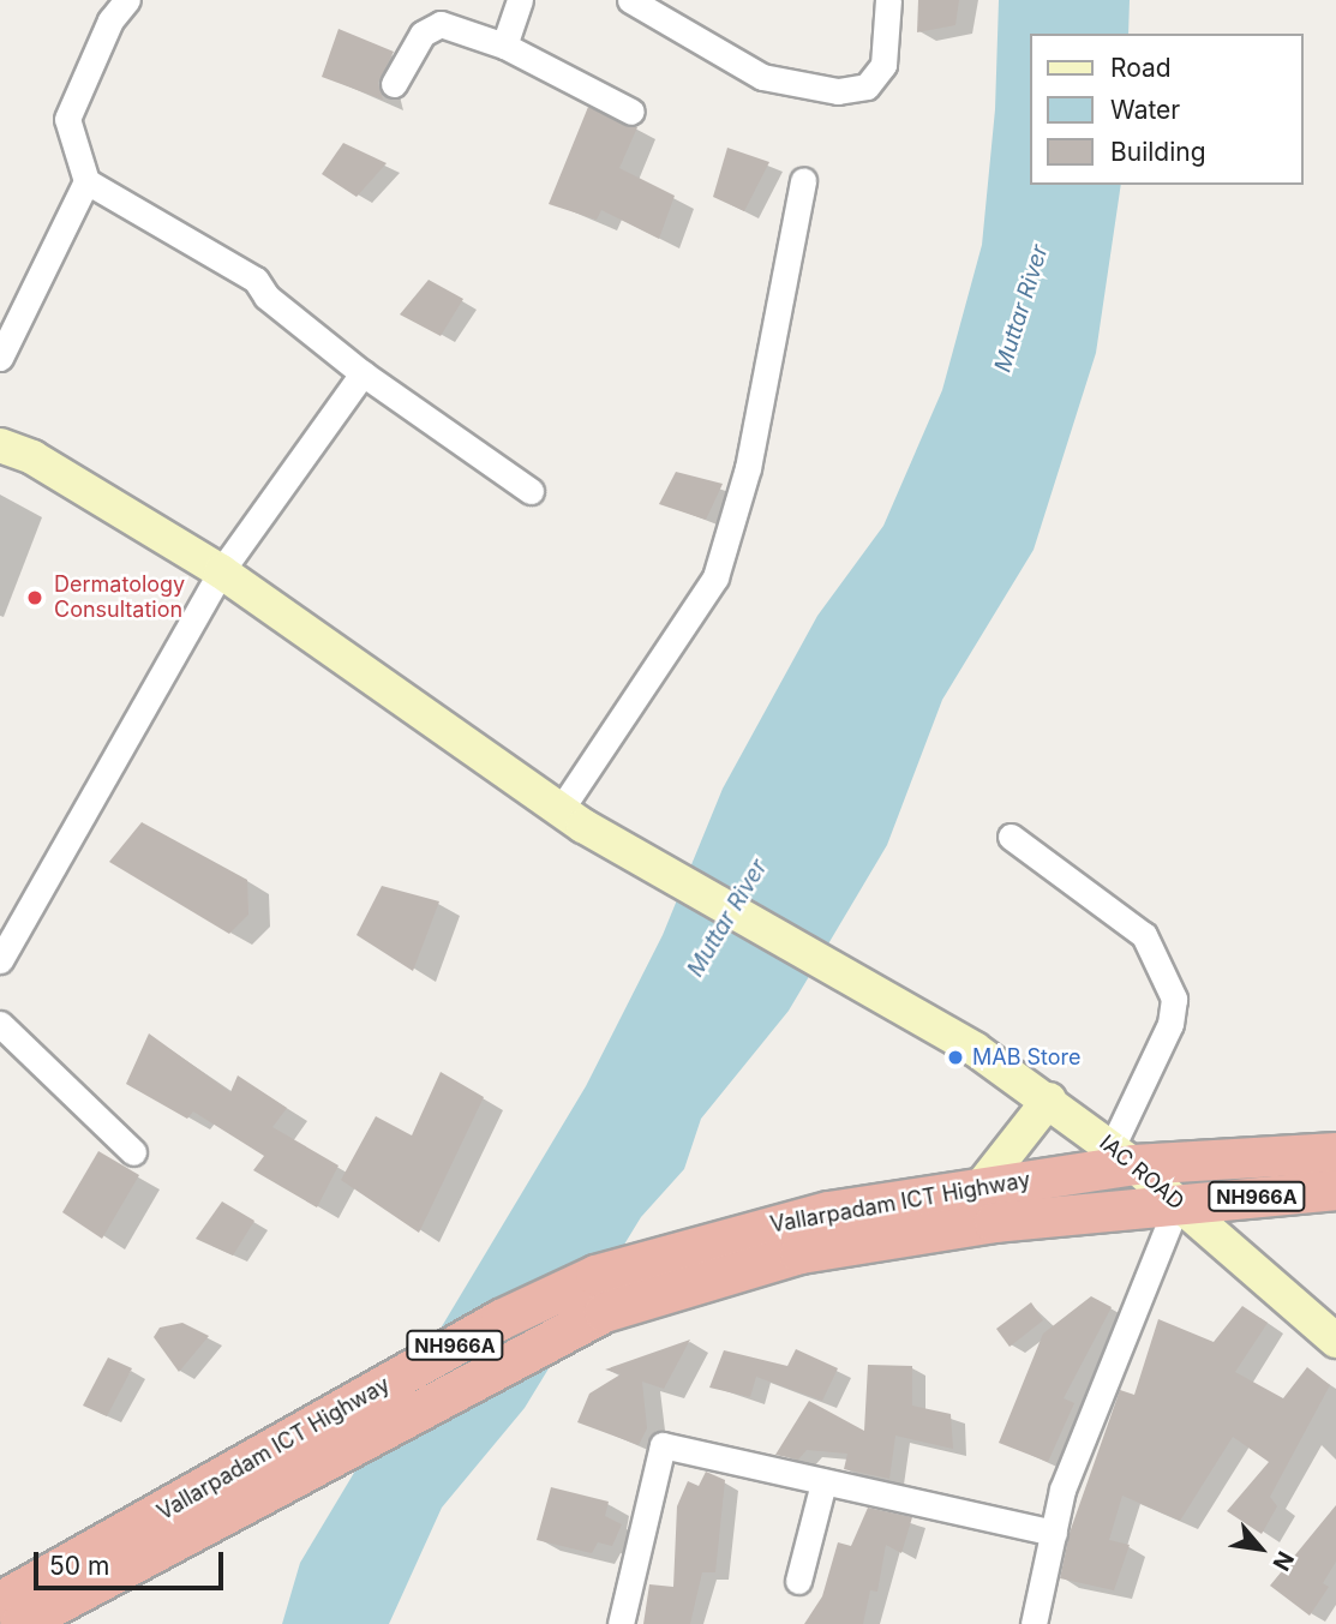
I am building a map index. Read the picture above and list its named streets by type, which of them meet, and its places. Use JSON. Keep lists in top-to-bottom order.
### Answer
{
  "streets": {
    "highway": ["NH966A", "Vallarpadam ICT Highway"],
    "main road": ["IAC ROAD"]
  },
  "crossings": [
    ["IAC ROAD", "Vallarpadam ICT Highway"]
  ],
  "water": ["Muttar River"],
  "places": ["Dermatology Consultation", "MAB Store"],
  "legend": ["Road", "Water", "Building"],
  "scale_bar": "50 m",
  "north": "bottom right"
}
